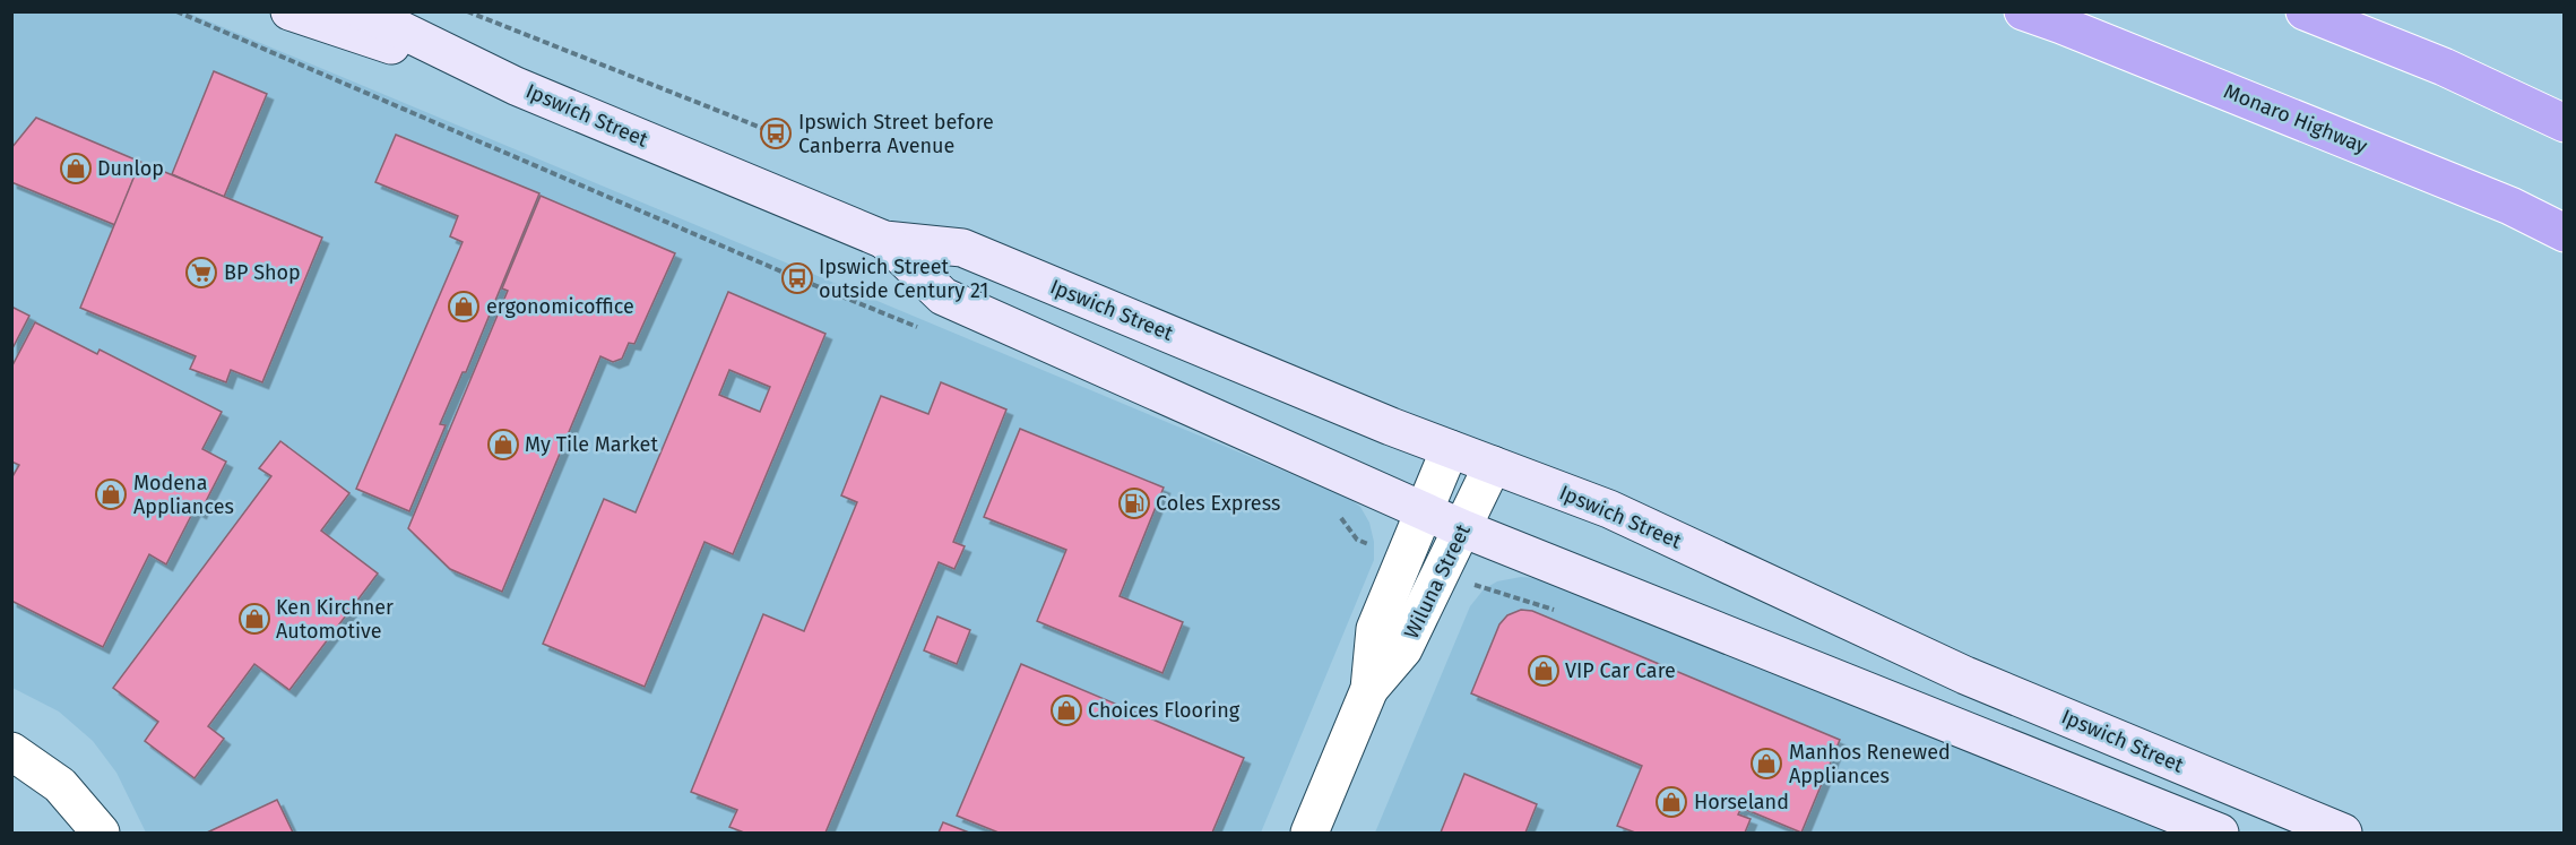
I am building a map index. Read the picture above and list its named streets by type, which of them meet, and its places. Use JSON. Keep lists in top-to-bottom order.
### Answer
{
  "streets": {
    "highway": ["Monaro Highway"],
    "main road": ["Ipswich Street"],
    "street": ["Wiluna Street"]
  },
  "crossings": [
    ["Ipswich Street", "Wiluna Street"]
  ],
  "places": {
    "bus stop": ["Ipswich Street before Canberra Avenue", "Ipswich Street outside Century 21"],
    "shop": [
      "Dunlop",
      "ergonomicoffice",
      "My Tile Market",
      "Modena Appliances",
      "Ken Kirchner Automotive",
      "VIP Car Care",
      "Choices Flooring",
      "Manhos Renewed Appliances",
      "Horseland"
    ],
    "supermarket": ["BP Shop"],
    "fuel station": ["Coles Express"]
  }
}
